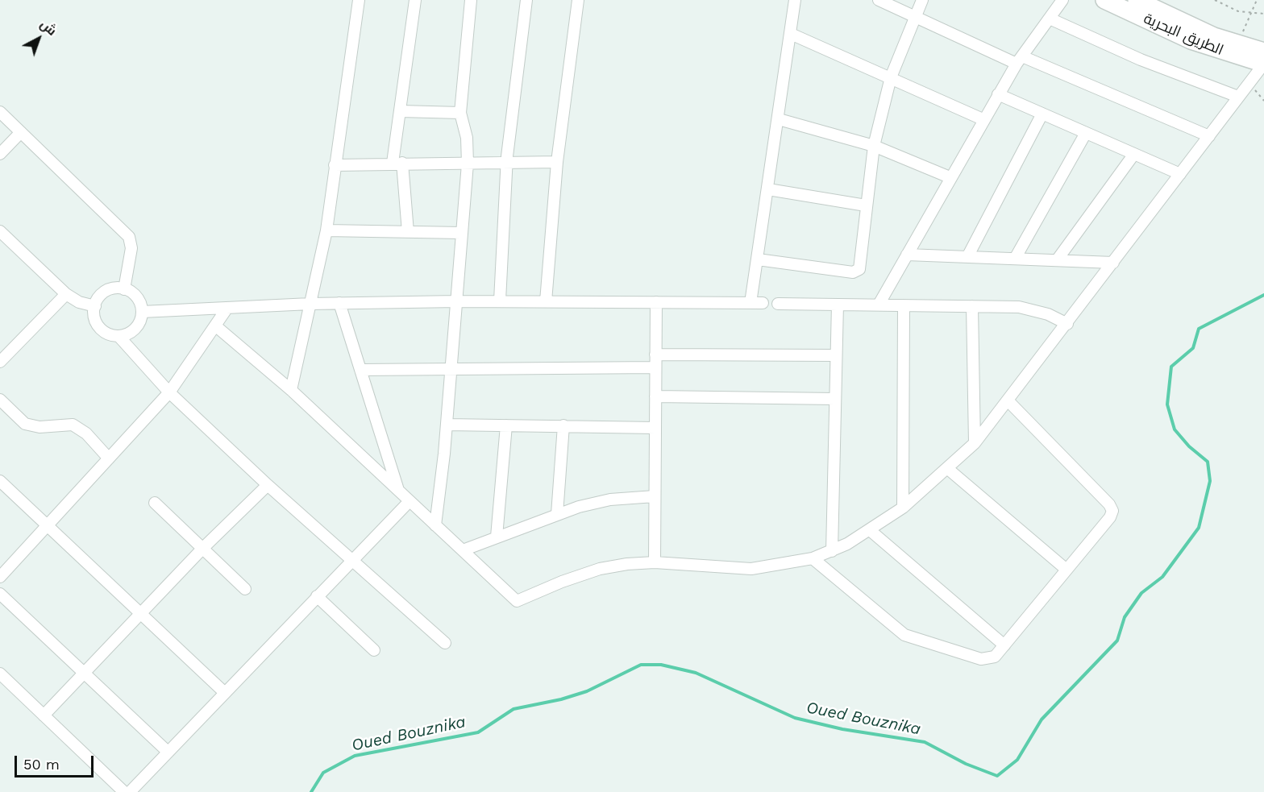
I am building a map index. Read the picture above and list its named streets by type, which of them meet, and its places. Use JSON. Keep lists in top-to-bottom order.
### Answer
{
  "streets": {
    "main road": ["الطريق البحرية"]
  },
  "water": ["Oued Bouznika"],
  "scale_bar": "50 m",
  "north": "top right"
}
